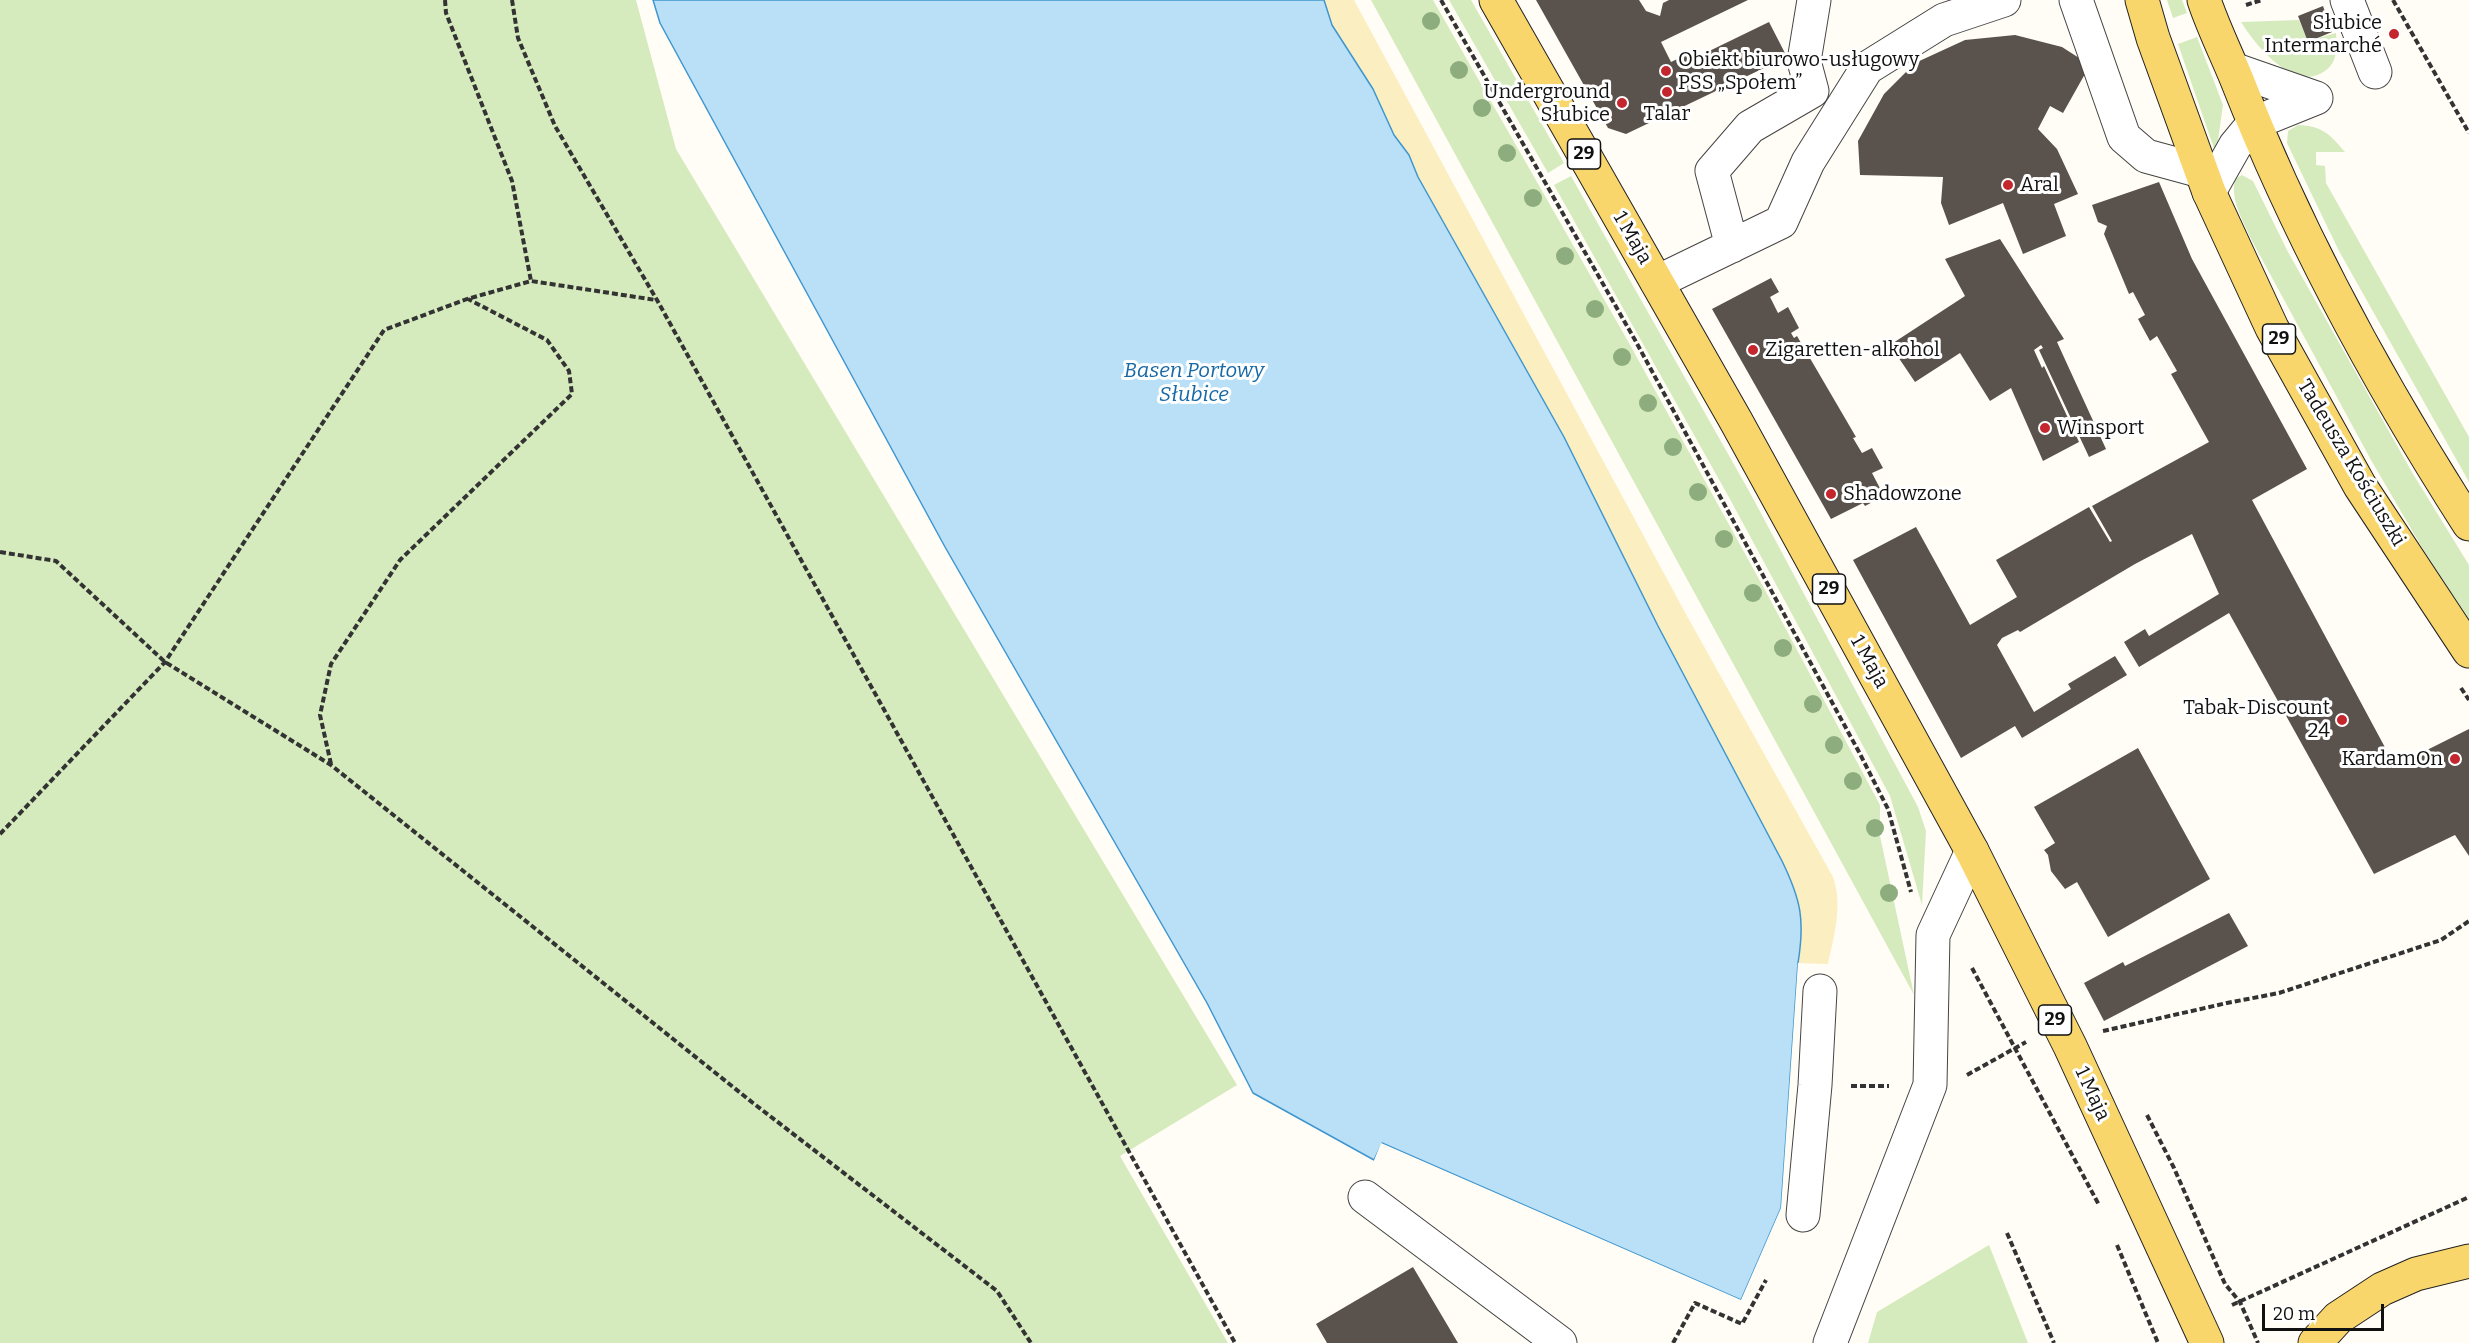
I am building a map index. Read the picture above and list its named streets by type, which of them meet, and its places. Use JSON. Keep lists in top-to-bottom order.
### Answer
{
  "streets": {
    "main road": ["29", "1 Maja", "Tadeusza Kościuszki"]
  },
  "water": ["Basen Portowy Słubice"],
  "places": [
    "Słubice Intermarché",
    "Obiekt biurowo-usługowy PSS „Społem”",
    "Talar",
    "Underground Słubice",
    "Aral",
    "Zigaretten-alkohol",
    "Winsport",
    "Shadowzone",
    "Tabak-Discount 24",
    "KardamOn"
  ],
  "scale_bar": "20 m"
}
